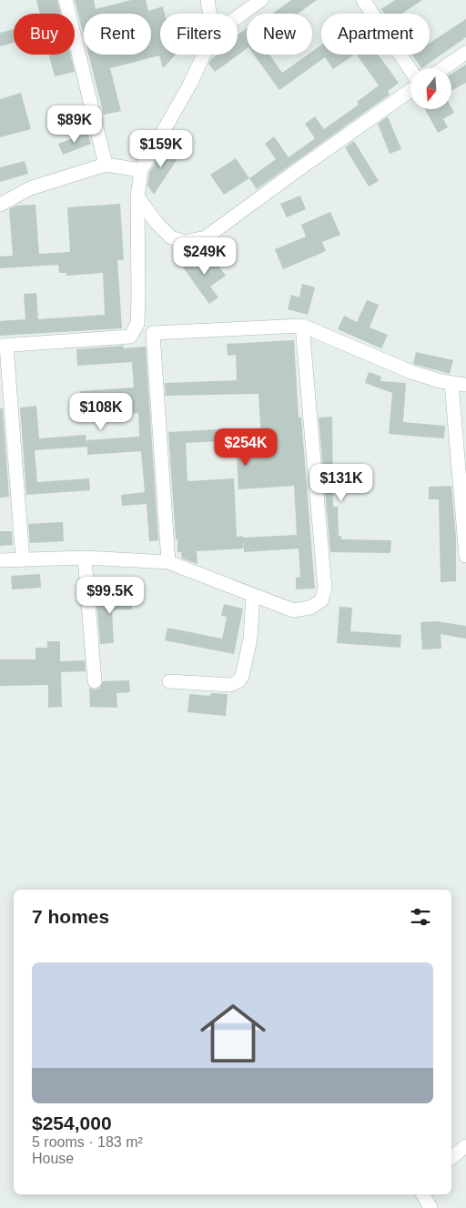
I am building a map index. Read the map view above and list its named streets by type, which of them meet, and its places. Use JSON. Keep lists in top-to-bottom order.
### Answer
{
  "north": "bottom",
  "page": {
    "chip": [
      "Buy",
      "Rent",
      "Filters",
      "New",
      "Apartment"
    ],
    "price": [
      "$89K",
      "$159K",
      "$249K",
      "$108K",
      "$254K",
      "$131K",
      "$99.5K"
    ],
    "heading": "7 homes",
    "list": [
      {
        "name": "$254,000",
        "note": "5 rooms · 183 m² · House"
      }
    ]
  }
}
